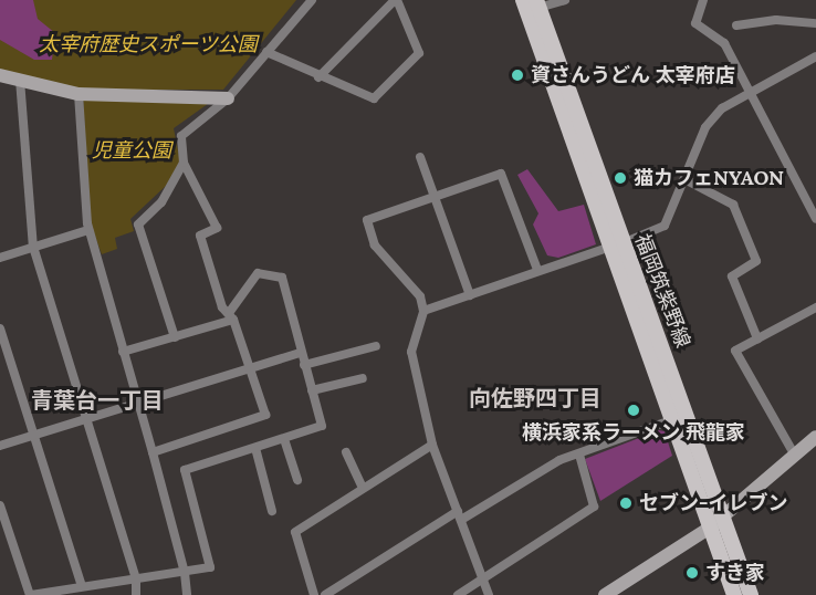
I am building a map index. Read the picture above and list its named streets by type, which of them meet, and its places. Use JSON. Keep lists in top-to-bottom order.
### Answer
{
  "streets": {
    "main road": ["福岡筑紫野線"]
  },
  "districts": ["向佐野四丁目", "青葉台一丁目"],
  "parks": ["太宰府歴史スポーツ公園", "児童公園"],
  "places": [
    "資さんうどん 太宰府店",
    "猫カフェNYAON",
    "横浜家系ラーメン 飛龍家",
    "セブン-イレブン",
    "すき家"
  ]
}
